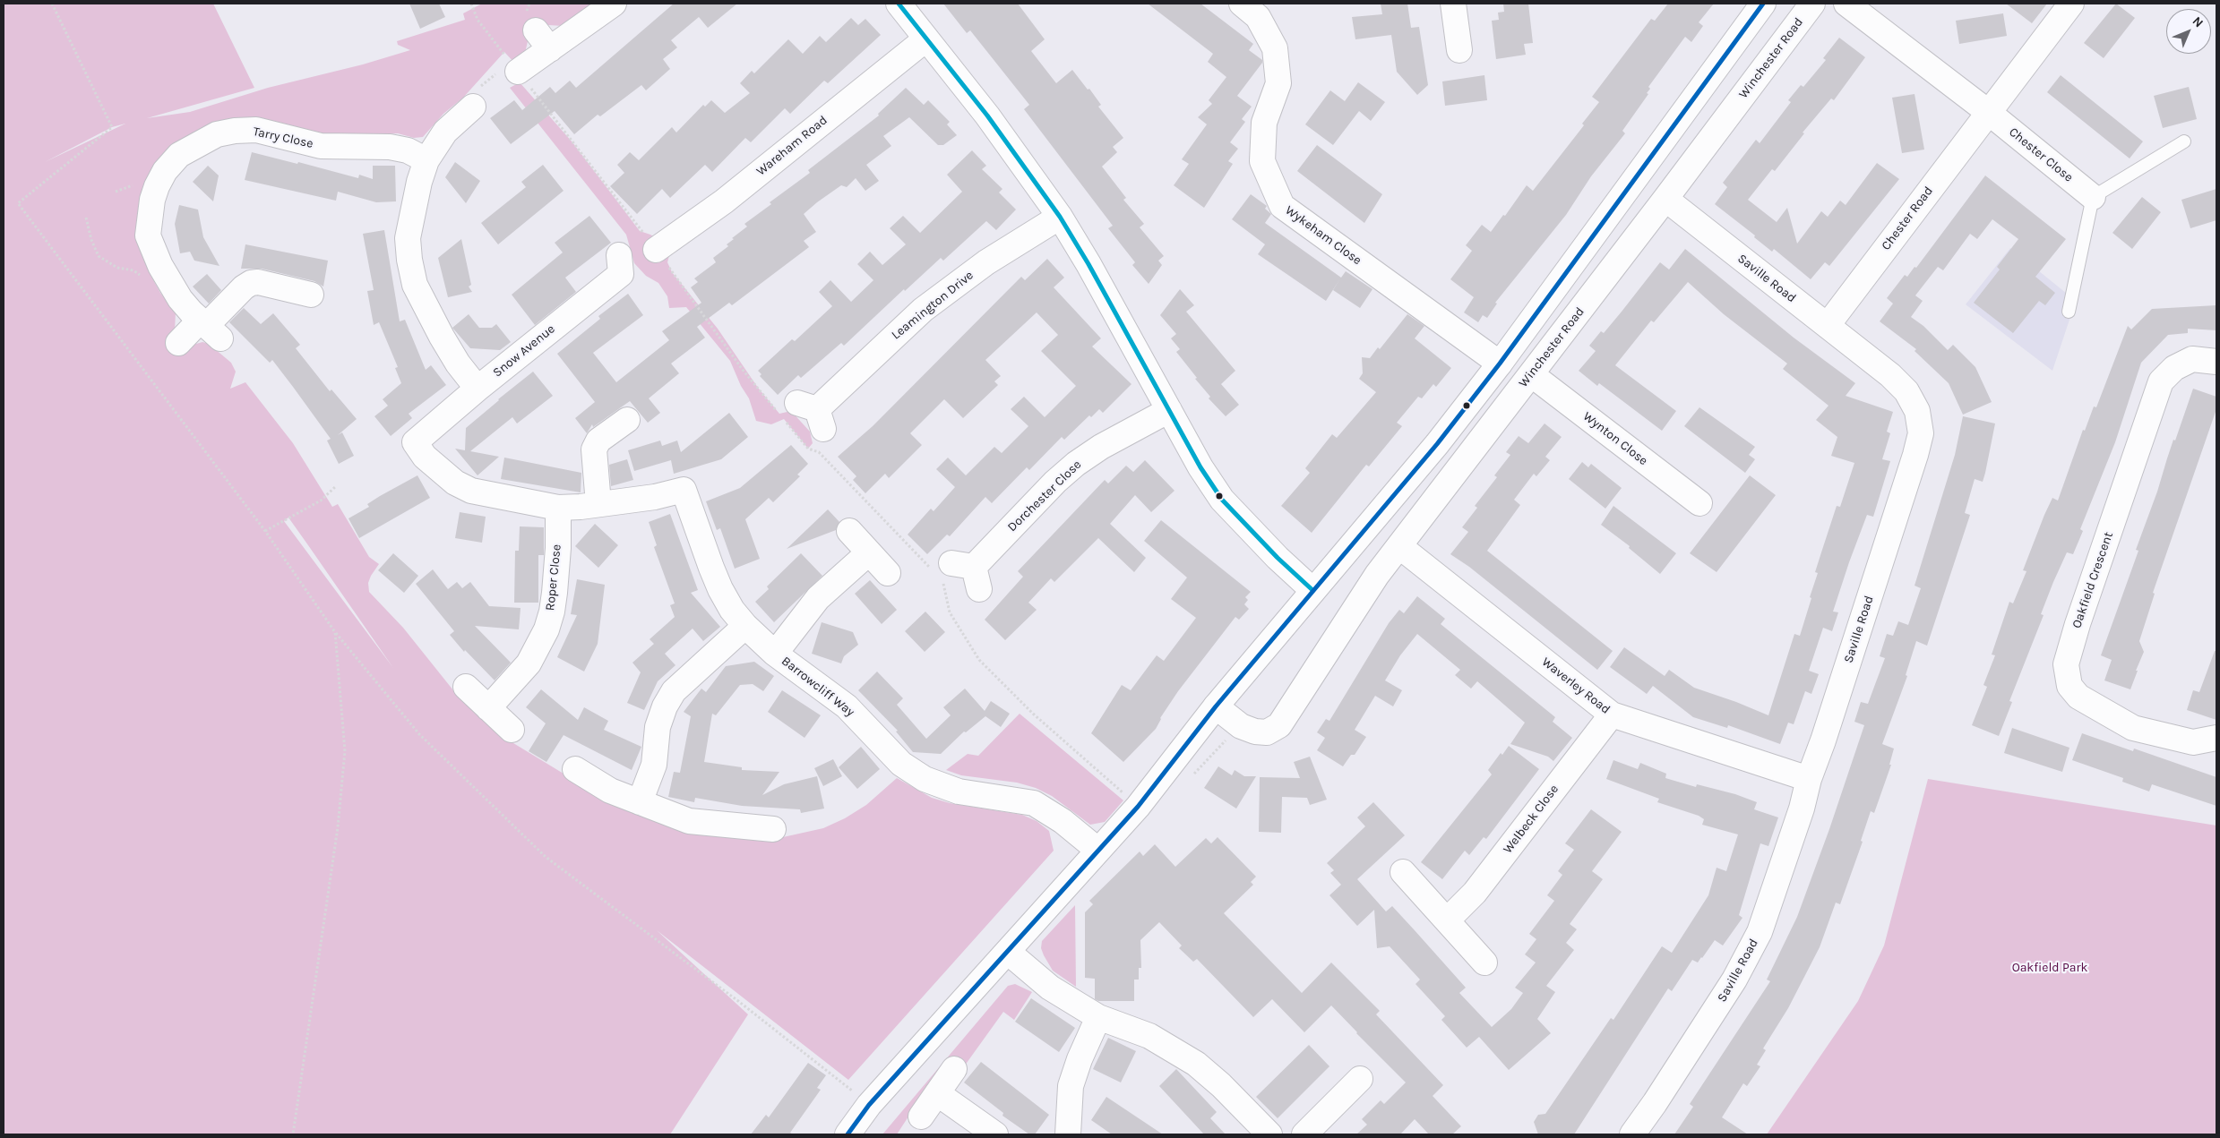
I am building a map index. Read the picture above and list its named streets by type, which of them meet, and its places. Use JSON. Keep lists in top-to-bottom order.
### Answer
{
  "streets": {
    "street": [
      "Winchester Road",
      "Tarry Close",
      "Wareham Road",
      "Chester Close",
      "Chester Road",
      "Wykeham Close",
      "Saville Road",
      "Leamington Drive",
      "Snow Avenue",
      "Wynton Close",
      "Dorchester Close",
      "Roper Close",
      "Oakfield Crescent",
      "Waverley Road",
      "Barrowcliff Way",
      "Welbeck Close"
    ]
  },
  "crossings": [
    ["Winchester Road", "Saville Road"],
    ["Winchester Road", "Wynton Close"],
    ["Winchester Road", "Waverley Road"],
    ["Chester Close", "Chester Road"],
    ["Chester Road", "Saville Road"],
    ["Saville Road", "Waverley Road"],
    ["Snow Avenue", "Barrowcliff Way"],
    ["Roper Close", "Barrowcliff Way"],
    ["Waverley Road", "Welbeck Close"]
  ],
  "parks": ["Oakfield Park"],
  "north": "top right"
}
